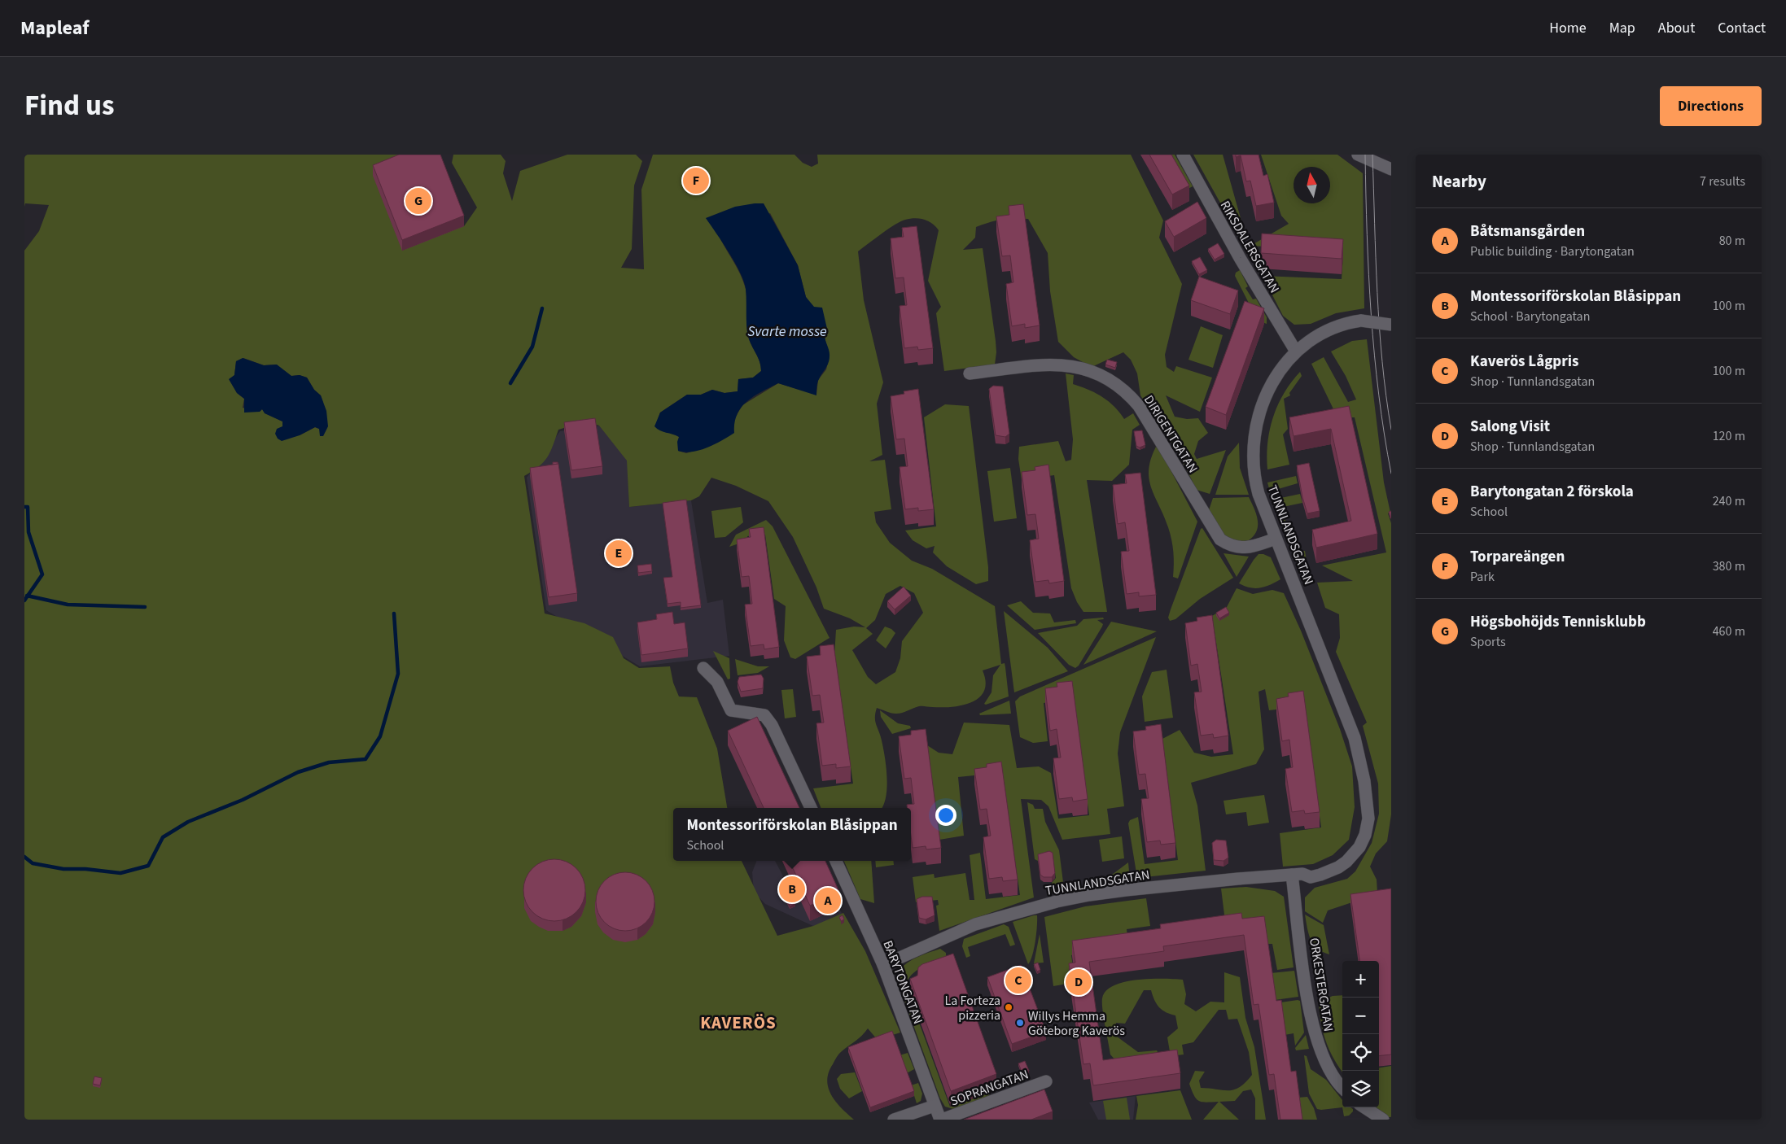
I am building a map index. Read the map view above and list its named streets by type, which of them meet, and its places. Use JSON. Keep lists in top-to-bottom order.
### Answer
{
  "streets": {
    "street": [
      "RIKSDALERSGATAN",
      "DIRIGENTGATAN",
      "TUNNLANDSGATAN",
      "BARYTONGATAN",
      "ORKESTERGATAN",
      "SOPRANGATAN"
    ]
  },
  "crossings": [
    ["RIKSDALERSGATAN", "TUNNLANDSGATAN"],
    ["DIRIGENTGATAN", "TUNNLANDSGATAN"],
    ["TUNNLANDSGATAN", "BARYTONGATAN"],
    ["TUNNLANDSGATAN", "ORKESTERGATAN"],
    ["BARYTONGATAN", "SOPRANGATAN"]
  ],
  "districts": ["KAVERÖS"],
  "water": ["Svarte mosse"],
  "places": ["La Forteza pizzeria", "Willys Hemma Göteborg Kaverös"],
  "north": "top",
  "page": {
    "header": "Mapleaf",
    "nav": [
      "Home",
      "Map",
      "About",
      "Contact"
    ],
    "title": "Find us",
    "buttons": "Directions",
    "heading": ["Nearby", "7 results"],
    "pins": [
      "F",
      "G",
      "E",
      "B",
      "A",
      "C",
      "D"
    ],
    "list": [
      {
        "mark": "A",
        "name": "Båtsmansgården",
        "note": "Public building · Barytongatan",
        "value": "80 m"
      },
      {
        "mark": "B",
        "name": "Montessoriförskolan Blåsippan",
        "note": "School · Barytongatan",
        "value": "100 m"
      },
      {
        "mark": "C",
        "name": "Kaverös Lågpris",
        "note": "Shop · Tunnlandsgatan",
        "value": "100 m"
      },
      {
        "mark": "D",
        "name": "Salong Visit",
        "note": "Shop · Tunnlandsgatan",
        "value": "120 m"
      },
      {
        "mark": "E",
        "name": "Barytongatan 2 förskola",
        "note": "School",
        "value": "240 m"
      },
      {
        "mark": "F",
        "name": "Torpareängen",
        "note": "Park",
        "value": "380 m"
      },
      {
        "mark": "G",
        "name": "Högsbohöjds Tennisklubb",
        "note": "Sports",
        "value": "460 m"
      }
    ],
    "popup": ["Montessoriförskolan Blåsippan", "School"],
    "map_buttons": ["+", "−"]
  }
}
